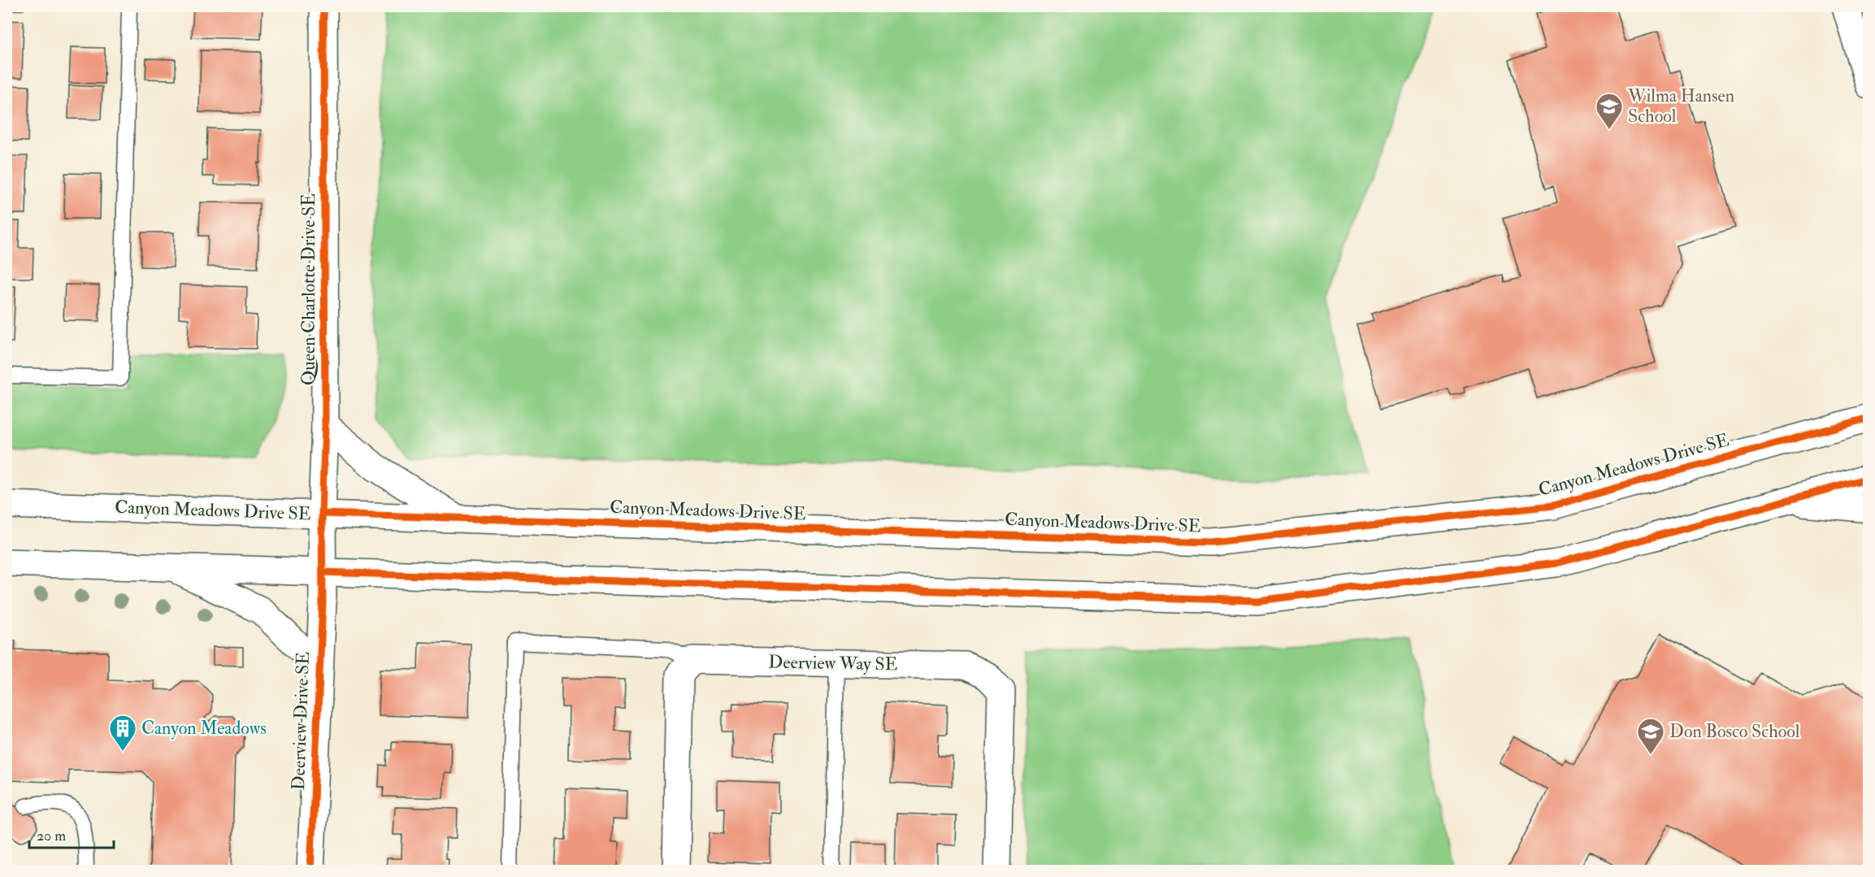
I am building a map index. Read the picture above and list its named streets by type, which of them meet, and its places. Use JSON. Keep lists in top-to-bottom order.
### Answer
{
  "streets": {
    "street": [
      "Queen Charlotte Drive SE",
      "Canyon Meadows Drive SE",
      "Deerview Way SE",
      "Deerview Drive SE"
    ]
  },
  "crossings": [
    ["Queen Charlotte Drive SE", "Canyon Meadows Drive SE"],
    ["Queen Charlotte Drive SE", "Deerview Drive SE"]
  ],
  "places": {
    "school or university": ["Wilma Hansen School", "Don Bosco School"],
    "building": ["Canyon Meadows"]
  },
  "scale_bar": "20 m"
}
